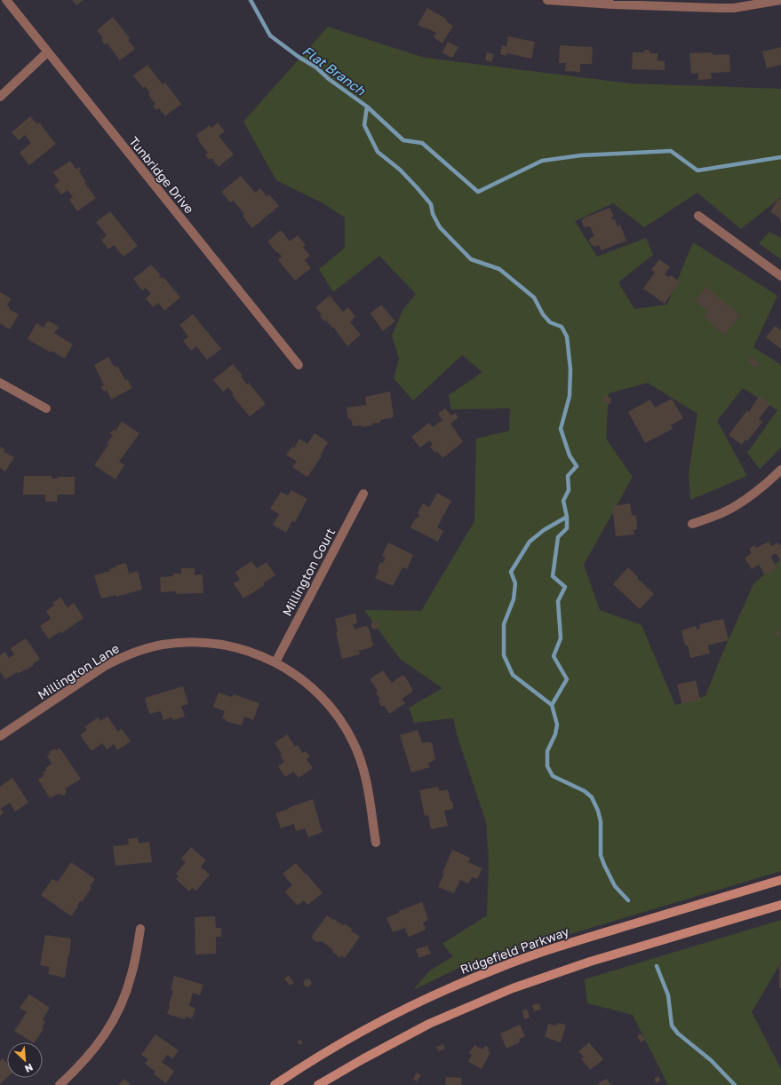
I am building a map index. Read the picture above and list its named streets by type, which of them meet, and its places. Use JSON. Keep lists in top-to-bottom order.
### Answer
{
  "streets": {
    "main road": ["Ridgefield Parkway"],
    "street": ["Tunbridge Drive", "Millington Court", "Millington Lane"]
  },
  "crossings": [
    ["Millington Court", "Millington Lane"]
  ],
  "water": ["Flat Branch"],
  "north": "bottom right"
}
